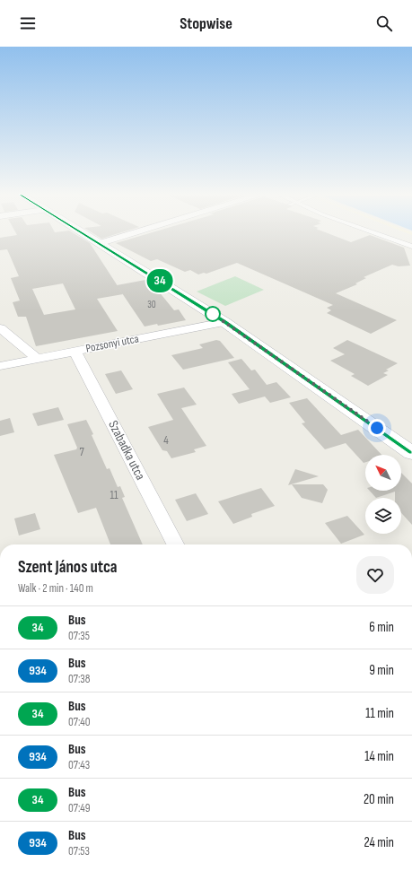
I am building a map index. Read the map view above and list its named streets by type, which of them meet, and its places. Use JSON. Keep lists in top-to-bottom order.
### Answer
{
  "streets": {
    "street": ["Pozsonyi utca", "Szabadka utca"]
  },
  "crossings": [
    ["Pozsonyi utca", "Szabadka utca"]
  ],
  "lines": ["bus line 34"],
  "house_numbers": [
    "30",
    "4",
    "7",
    "11"
  ],
  "north": "top left",
  "page": {
    "header": "Stopwise",
    "on_map": "34",
    "heading": ["Szent János utca", "Walk · 2 min · 140 m"],
    "list": [
      {
        "mark": "34",
        "name": "Bus",
        "note": "07:35",
        "value": "6 min"
      },
      {
        "mark": "934",
        "name": "Bus",
        "note": "07:38",
        "value": "9 min"
      },
      {
        "mark": "34",
        "name": "Bus",
        "note": "07:40",
        "value": "11 min"
      },
      {
        "mark": "934",
        "name": "Bus",
        "note": "07:43",
        "value": "14 min"
      },
      {
        "mark": "34",
        "name": "Bus",
        "note": "07:49",
        "value": "20 min"
      },
      {
        "mark": "934",
        "name": "Bus",
        "note": "07:53",
        "value": "24 min"
      }
    ]
  }
}
